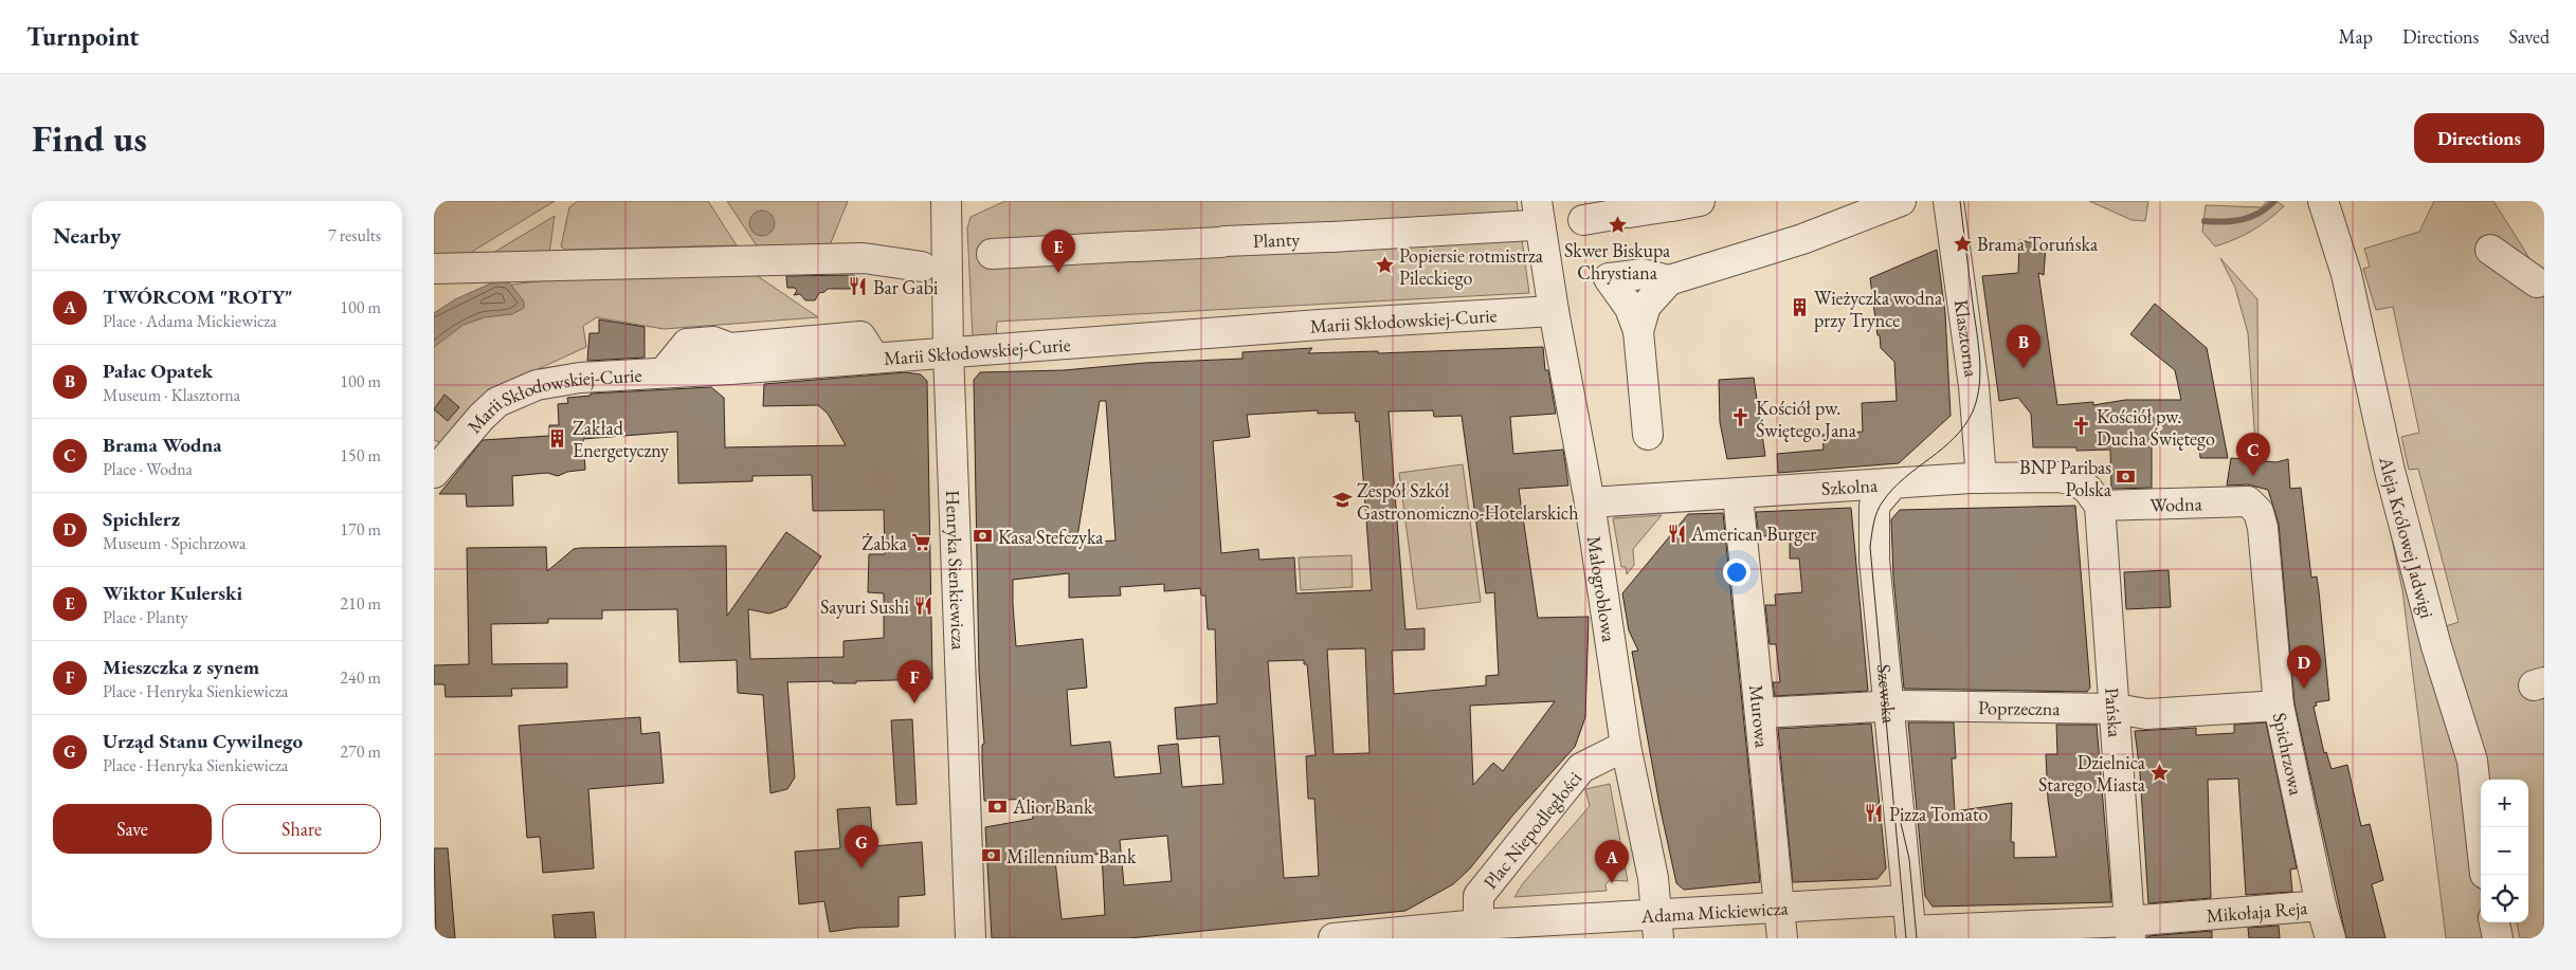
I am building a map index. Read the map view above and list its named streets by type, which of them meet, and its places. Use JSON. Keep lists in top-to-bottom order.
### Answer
{
  "streets": {
    "street": [
      "Planty",
      "Marii Skłodowskiej-Curie",
      "Klasztorna",
      "Szkolna",
      "Wodna",
      "Aleja Królowej Jadwigi",
      "Henryka Sienkiewicza",
      "Małogroblowa",
      "Szewska",
      "Poprzeczna",
      "Pańska",
      "Murowa",
      "Spichrzowa",
      "Plac Niepodległości",
      "Adama Mickiewicza",
      "Mikołaja Reja"
    ]
  },
  "crossings": [
    ["Planty", "Małogroblowa"],
    ["Marii Skłodowskiej-Curie", "Henryka Sienkiewicza"],
    ["Marii Skłodowskiej-Curie", "Małogroblowa"],
    ["Klasztorna", "Szkolna"],
    ["Szkolna", "Wodna"],
    ["Szkolna", "Małogroblowa"],
    ["Szkolna", "Szewska"],
    ["Szkolna", "Pańska"],
    ["Szkolna", "Murowa"],
    ["Wodna", "Pańska"],
    ["Wodna", "Spichrzowa"],
    ["Małogroblowa", "Plac Niepodległości"],
    ["Małogroblowa", "Adama Mickiewicza"],
    ["Szewska", "Poprzeczna"],
    ["Szewska", "Adama Mickiewicza"],
    ["Szewska", "Mikołaja Reja"],
    ["Poprzeczna", "Pańska"],
    ["Poprzeczna", "Murowa"],
    ["Poprzeczna", "Spichrzowa"],
    ["Pańska", "Mikołaja Reja"],
    ["Murowa", "Adama Mickiewicza"],
    ["Spichrzowa", "Mikołaja Reja"],
    ["Plac Niepodległości", "Adama Mickiewicza"],
    ["Adama Mickiewicza", "Mikołaja Reja"]
  ],
  "places": {
    "place": [
      "Skwer Biskupa Chrystiana",
      "Brama Toruńska",
      "Popiersie rotmistrza Pileckiego",
      "Dzielnica Starego Miasta"
    ],
    "restaurant": [
      "Bar Gabi",
      "American Burger",
      "Sayuri Sushi",
      "Pizza Tomato"
    ],
    "building": ["Wieżyczka wodna przy Trynce", "Zakład Energetyczny"],
    "church": ["Kościół pw. Świętego Jana", "Kościół pw. Ducha Świętego"],
    "bank": [
      "BNP Paribas Polska",
      "Kasa Stefczyka",
      "Alior Bank",
      "Millennium Bank"
    ],
    "school or university": ["Zespół Szkół Gastronomiczno-Hotelarskich"],
    "supermarket": ["Żabka"]
  },
  "page": {
    "header": "Turnpoint",
    "nav": ["Map", "Directions", "Saved"],
    "buttons": [
      "Directions",
      ["Save", "Share"]
    ],
    "title": "Find us",
    "heading": ["Nearby", "7 results"],
    "pins": [
      "E",
      "B",
      "C",
      "D",
      "F",
      "G",
      "A"
    ],
    "list": [
      {
        "mark": "A",
        "name": "TWÓRCOM \"ROTY\"",
        "note": "Place · Adama Mickiewicza",
        "value": "100 m"
      },
      {
        "mark": "B",
        "name": "Pałac Opatek",
        "note": "Museum · Klasztorna",
        "value": "100 m"
      },
      {
        "mark": "C",
        "name": "Brama Wodna",
        "note": "Place · Wodna",
        "value": "150 m"
      },
      {
        "mark": "D",
        "name": "Spichlerz",
        "note": "Museum · Spichrzowa",
        "value": "170 m"
      },
      {
        "mark": "E",
        "name": "Wiktor Kulerski",
        "note": "Place · Planty",
        "value": "210 m"
      },
      {
        "mark": "F",
        "name": "Mieszczka z synem",
        "note": "Place · Henryka Sienkiewicza",
        "value": "240 m"
      },
      {
        "mark": "G",
        "name": "Urząd Stanu Cywilnego",
        "note": "Place · Henryka Sienkiewicza",
        "value": "270 m"
      }
    ],
    "map_buttons": ["+", "−"]
  }
}
